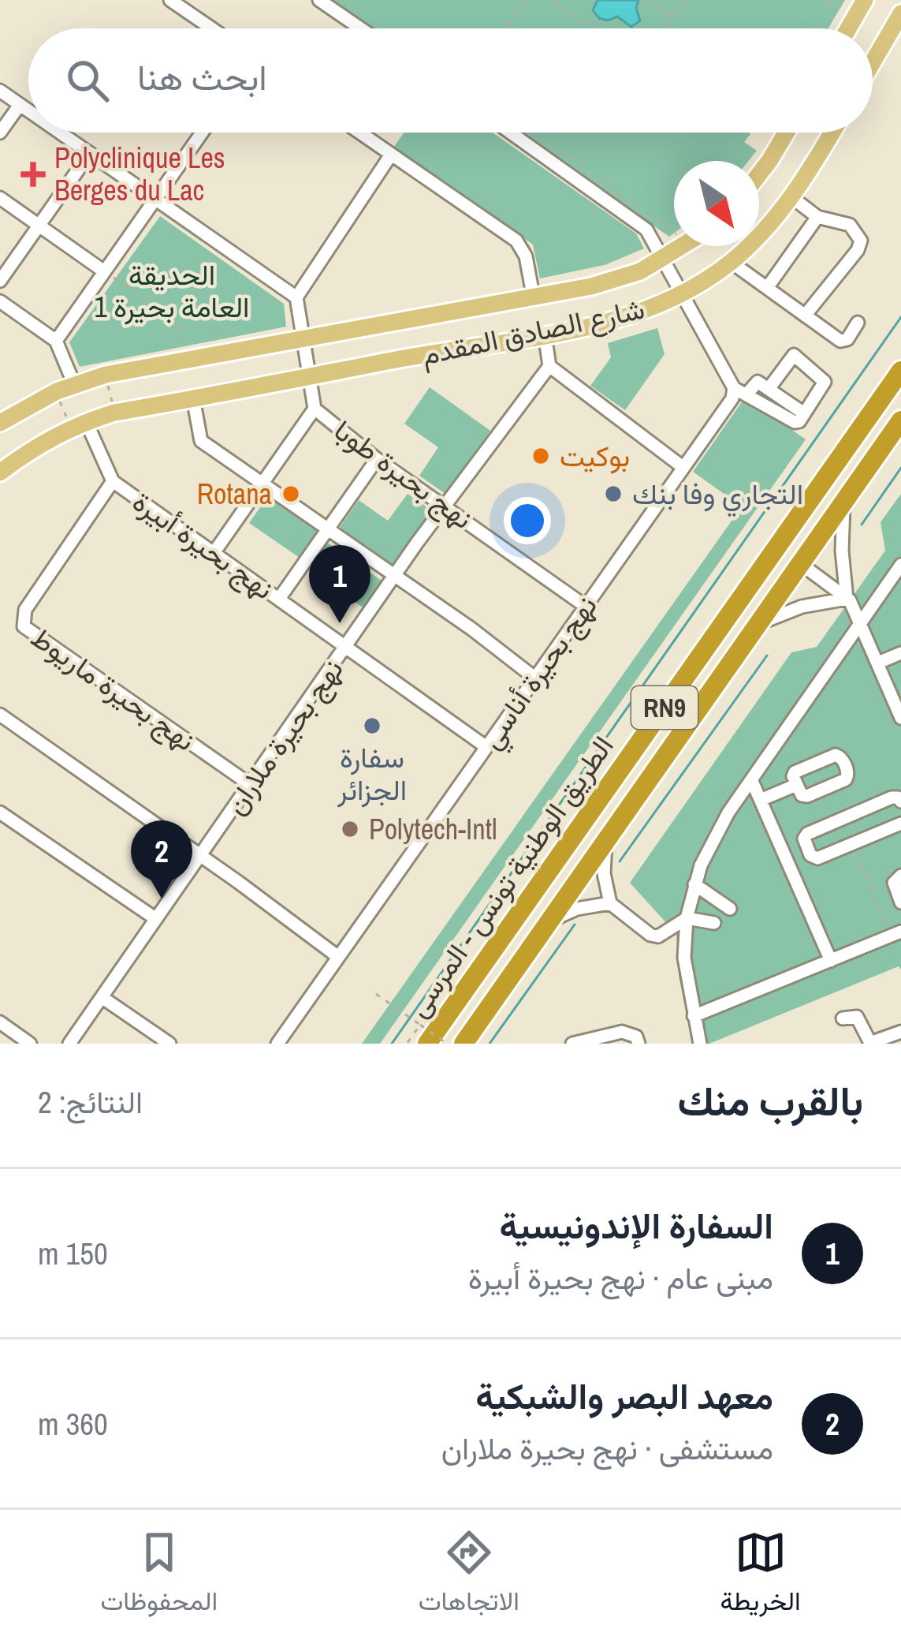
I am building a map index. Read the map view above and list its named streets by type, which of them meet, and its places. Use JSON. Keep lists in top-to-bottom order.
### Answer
{
  "streets": {
    "highway": ["RN9", "الطريق الوطنية تونس - المرسى"],
    "main road": ["شارع الصادق المقدم"],
    "street": [
      "نهج بحيرة طوبا",
      "نهج بحيرة أبيرة",
      "نهج بحيرة أناسي",
      "نهج بحيرة ماريوط",
      "نهج بحيرة ملاران"
    ]
  },
  "crossings": [
    ["شارع الصادق المقدم", "نهج بحيرة طوبا"],
    ["شارع الصادق المقدم", "نهج بحيرة أبيرة"],
    ["نهج بحيرة طوبا", "نهج بحيرة أبيرة"],
    ["نهج بحيرة طوبا", "نهج بحيرة أناسي"],
    ["نهج بحيرة طوبا", "نهج بحيرة ملاران"],
    ["نهج بحيرة أبيرة", "نهج بحيرة أناسي"],
    ["نهج بحيرة أبيرة", "نهج بحيرة ماريوط"],
    ["نهج بحيرة أبيرة", "نهج بحيرة ملاران"],
    ["نهج بحيرة ماريوط", "نهج بحيرة ملاران"]
  ],
  "parks": ["الحديقة العامة بحيرة 1"],
  "places": {
    "health": ["Polyclinique Les Berges du Lac"],
    "other": [
      "بوكيت",
      "Rotana",
      "التجاري وفا بنك",
      "سفارة الجزائر",
      "Polytech-Intl"
    ]
  },
  "north": "bottom right",
  "page": {
    "search": "ابحث هنا",
    "pins": ["1", "2"],
    "heading": ["بالقرب منك", "النتائج: 2"],
    "list": [
      {
        "mark": "1",
        "name": "السفارة الإندونيسية",
        "note": "مبنى عام · نهج بحيرة أبيرة",
        "value": "150 m"
      },
      {
        "mark": "2",
        "name": "معهد البصر والشبكية",
        "note": "مستشفى · نهج بحيرة ملاران",
        "value": "360 m"
      }
    ],
    "nav": ["الخريطة", "الاتجاهات", "المحفوظات"]
  }
}
